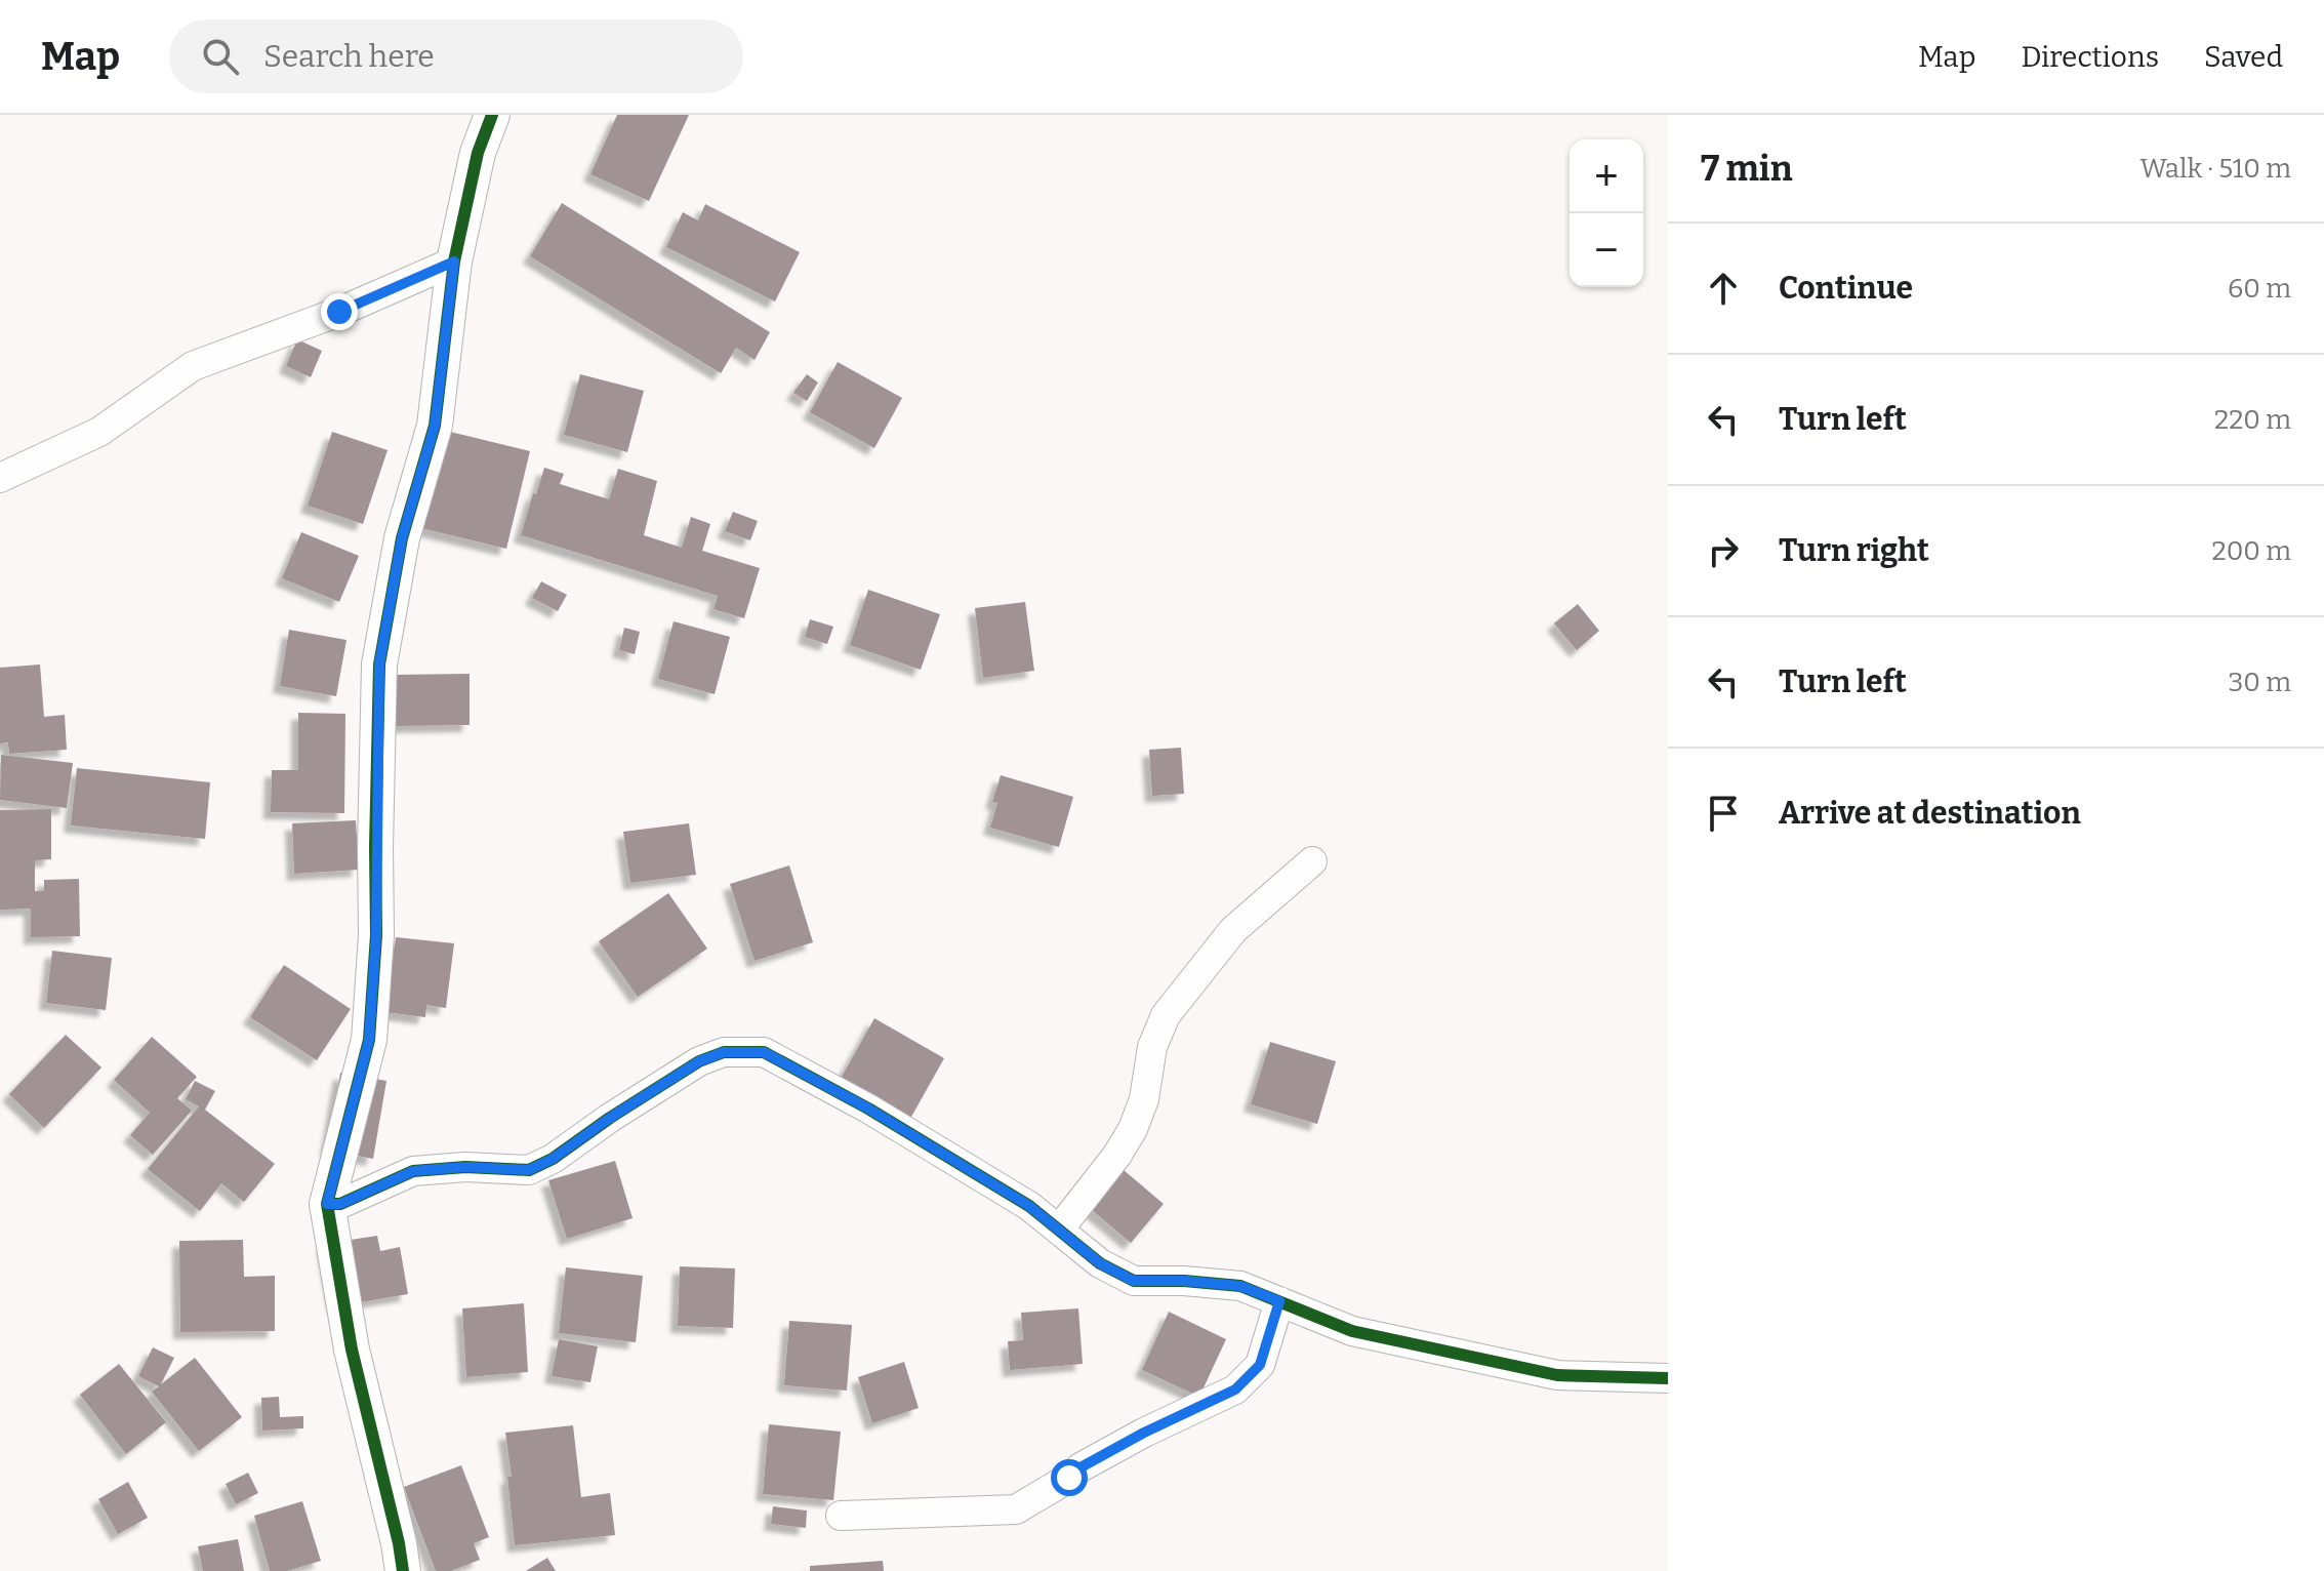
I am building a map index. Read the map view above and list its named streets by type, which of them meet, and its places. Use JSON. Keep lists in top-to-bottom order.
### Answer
{
  "page": {
    "header": "Map",
    "search": "Search here",
    "nav": ["Map", "Directions", "Saved"],
    "heading": ["7 min", "Walk · 510 m"],
    "map_buttons": ["+", "−"],
    "list": [
      ["Continue", "60 m"],
      ["Turn left", "220 m"],
      ["Turn right", "200 m"],
      ["Turn left", "30 m"],
      "Arrive at destination"
    ]
  }
}
